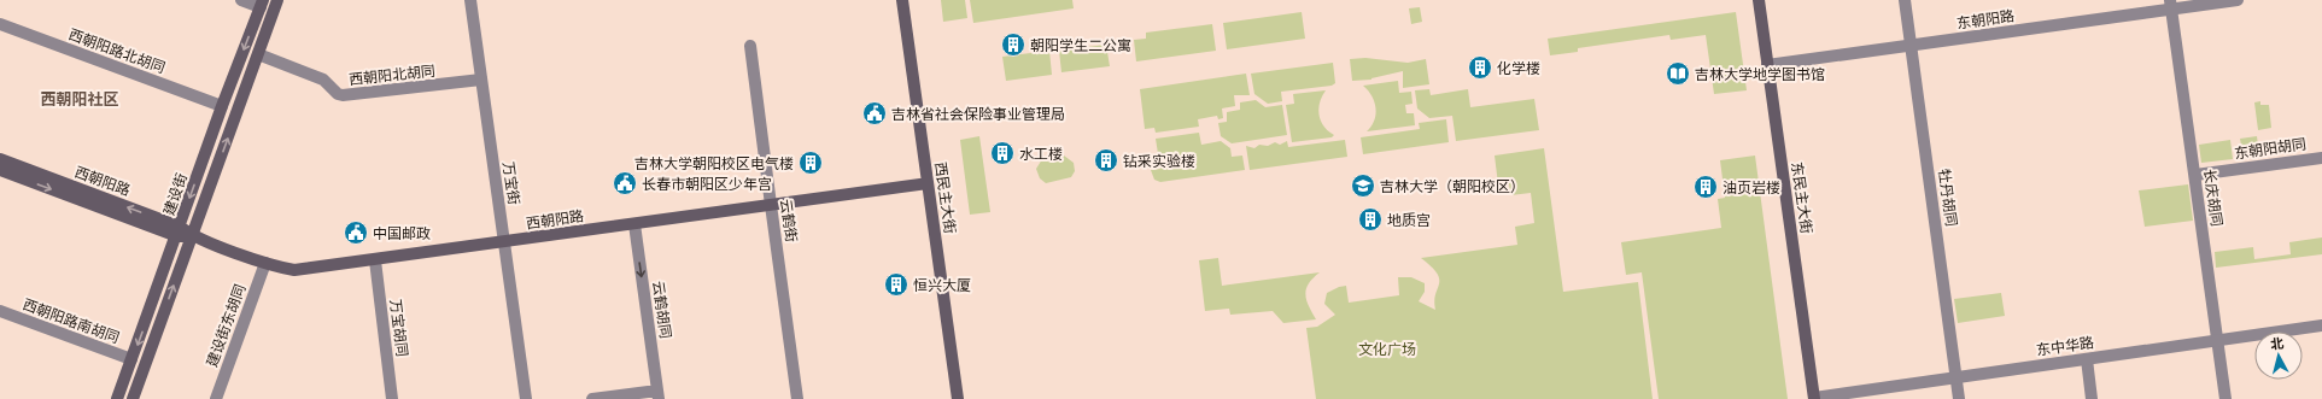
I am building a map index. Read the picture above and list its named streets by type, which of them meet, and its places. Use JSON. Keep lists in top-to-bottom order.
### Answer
{
  "streets": {
    "main road": [
      "西朝阳路",
      "建设街",
      "西民主大街",
      "东民主大街"
    ],
    "street": [
      "东朝阳路",
      "西朝阳路北胡同",
      "西朝阳北胡同",
      "东朝阳胡同",
      "万宝街",
      "牡丹胡同",
      "长庆胡同",
      "云鹤街",
      "云鹤胡同",
      "西朝阳路南胡同",
      "建设街东胡同",
      "万宝胡同",
      "东中华路"
    ]
  },
  "crossings": [
    ["东朝阳路", "东民主大街"],
    ["东朝阳路", "牡丹胡同"],
    ["东朝阳路", "长庆胡同"],
    ["西朝阳路北胡同", "建设街"],
    ["西朝阳北胡同", "万宝街"],
    ["西朝阳北胡同", "建设街"],
    ["东朝阳胡同", "长庆胡同"],
    ["西朝阳路", "万宝街"],
    ["西朝阳路", "建设街"],
    ["西朝阳路", "西民主大街"],
    ["西朝阳路", "云鹤街"],
    ["西朝阳路", "云鹤胡同"],
    ["西朝阳路", "建设街东胡同"],
    ["西朝阳路", "万宝胡同"],
    ["建设街", "西朝阳路南胡同"],
    ["东民主大街", "东中华路"],
    ["牡丹胡同", "东中华路"],
    ["长庆胡同", "东中华路"]
  ],
  "one_way": ["云鹤胡同"],
  "districts": ["西朝阳社区"],
  "parks": ["文化广场"],
  "places": {
    "building": [
      "朝阳学生二公寓",
      "化学楼",
      "水工楼",
      "钻采实验楼",
      "吉林大学朝阳校区电气楼",
      "油页岩楼",
      "地质宫",
      "恒兴大厦"
    ],
    "library": ["吉林大学地学图书馆"],
    "public building": ["吉林省社会保险事业管理局", "长春市朝阳区少年宫", "中国邮政"],
    "school or university": ["吉林大学（朝阳校区）"]
  },
  "north": "top"
}
